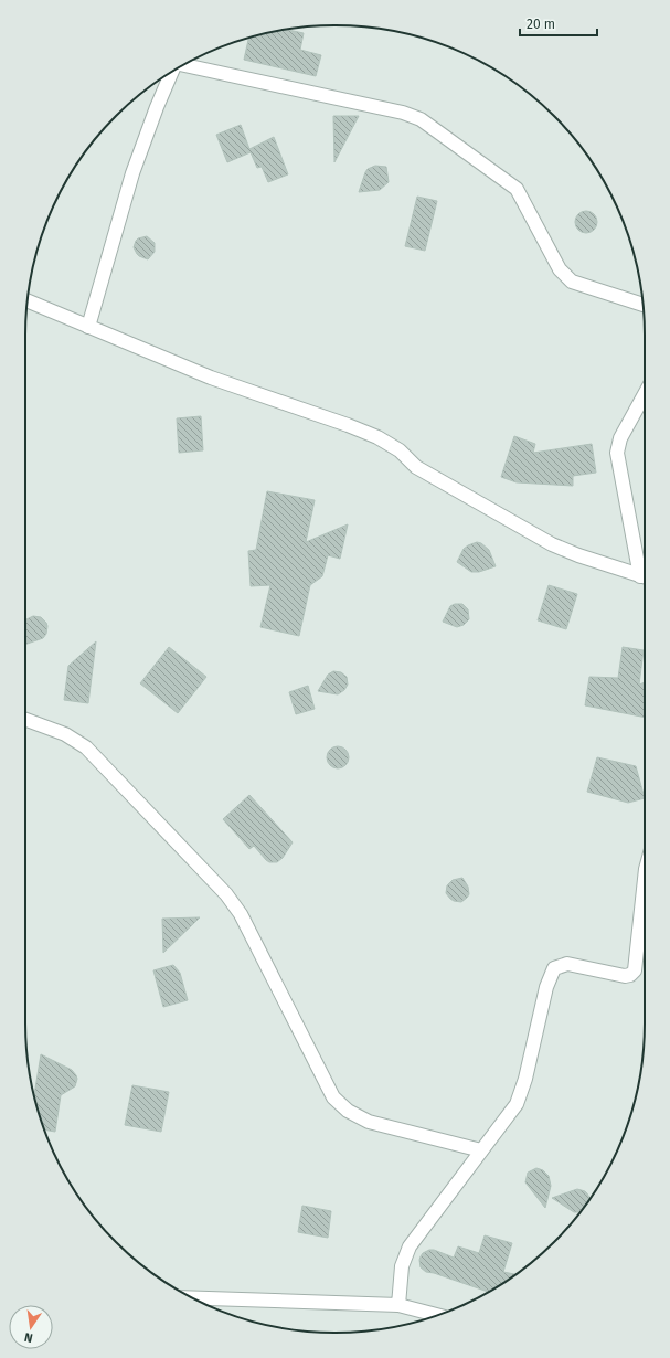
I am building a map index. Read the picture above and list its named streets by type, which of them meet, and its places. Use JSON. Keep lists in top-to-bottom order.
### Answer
{
  "scale_bar": "20 m",
  "north": "bottom"
}
